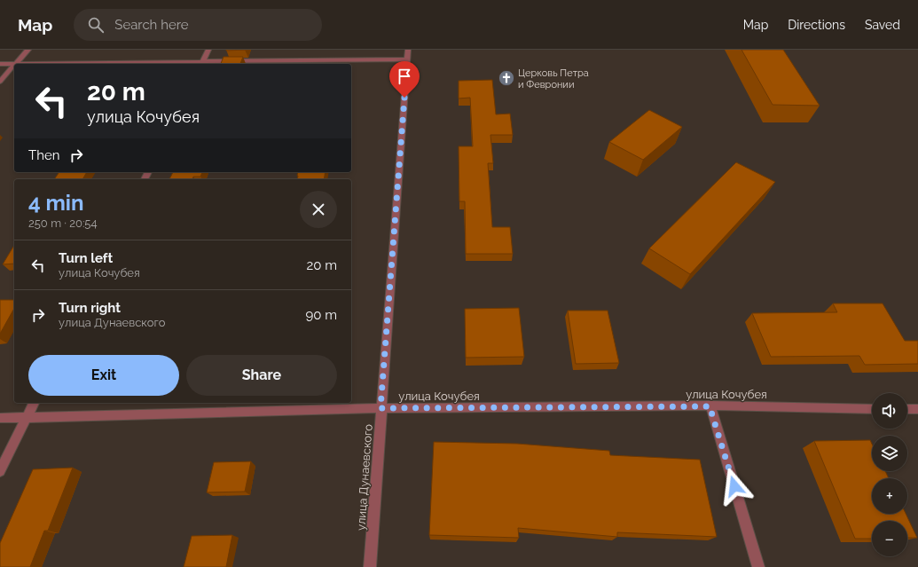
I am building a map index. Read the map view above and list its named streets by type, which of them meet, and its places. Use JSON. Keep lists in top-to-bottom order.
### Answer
{
  "streets": {
    "street": ["улица Кочубея", "улица Дунаевского"]
  },
  "crossings": [
    ["улица Кочубея", "улица Дунаевского"]
  ],
  "places": {
    "church": ["Церковь Петра и Февронии"]
  },
  "page": {
    "header": "Map",
    "search": "Search here",
    "nav": ["Map", "Directions", "Saved"],
    "turn": ["20 m", "улица Кочубея"],
    "then": "Then",
    "heading": ["4 min", "250 m · 20:54"],
    "list": [
      {
        "name": "Turn left",
        "note": "улица Кочубея",
        "value": "20 m"
      },
      {
        "name": "Turn right",
        "note": "улица Дунаевского",
        "value": "90 m"
      }
    ],
    "buttons": ["Exit", "Share"],
    "map_buttons": ["+", "−"]
  }
}
